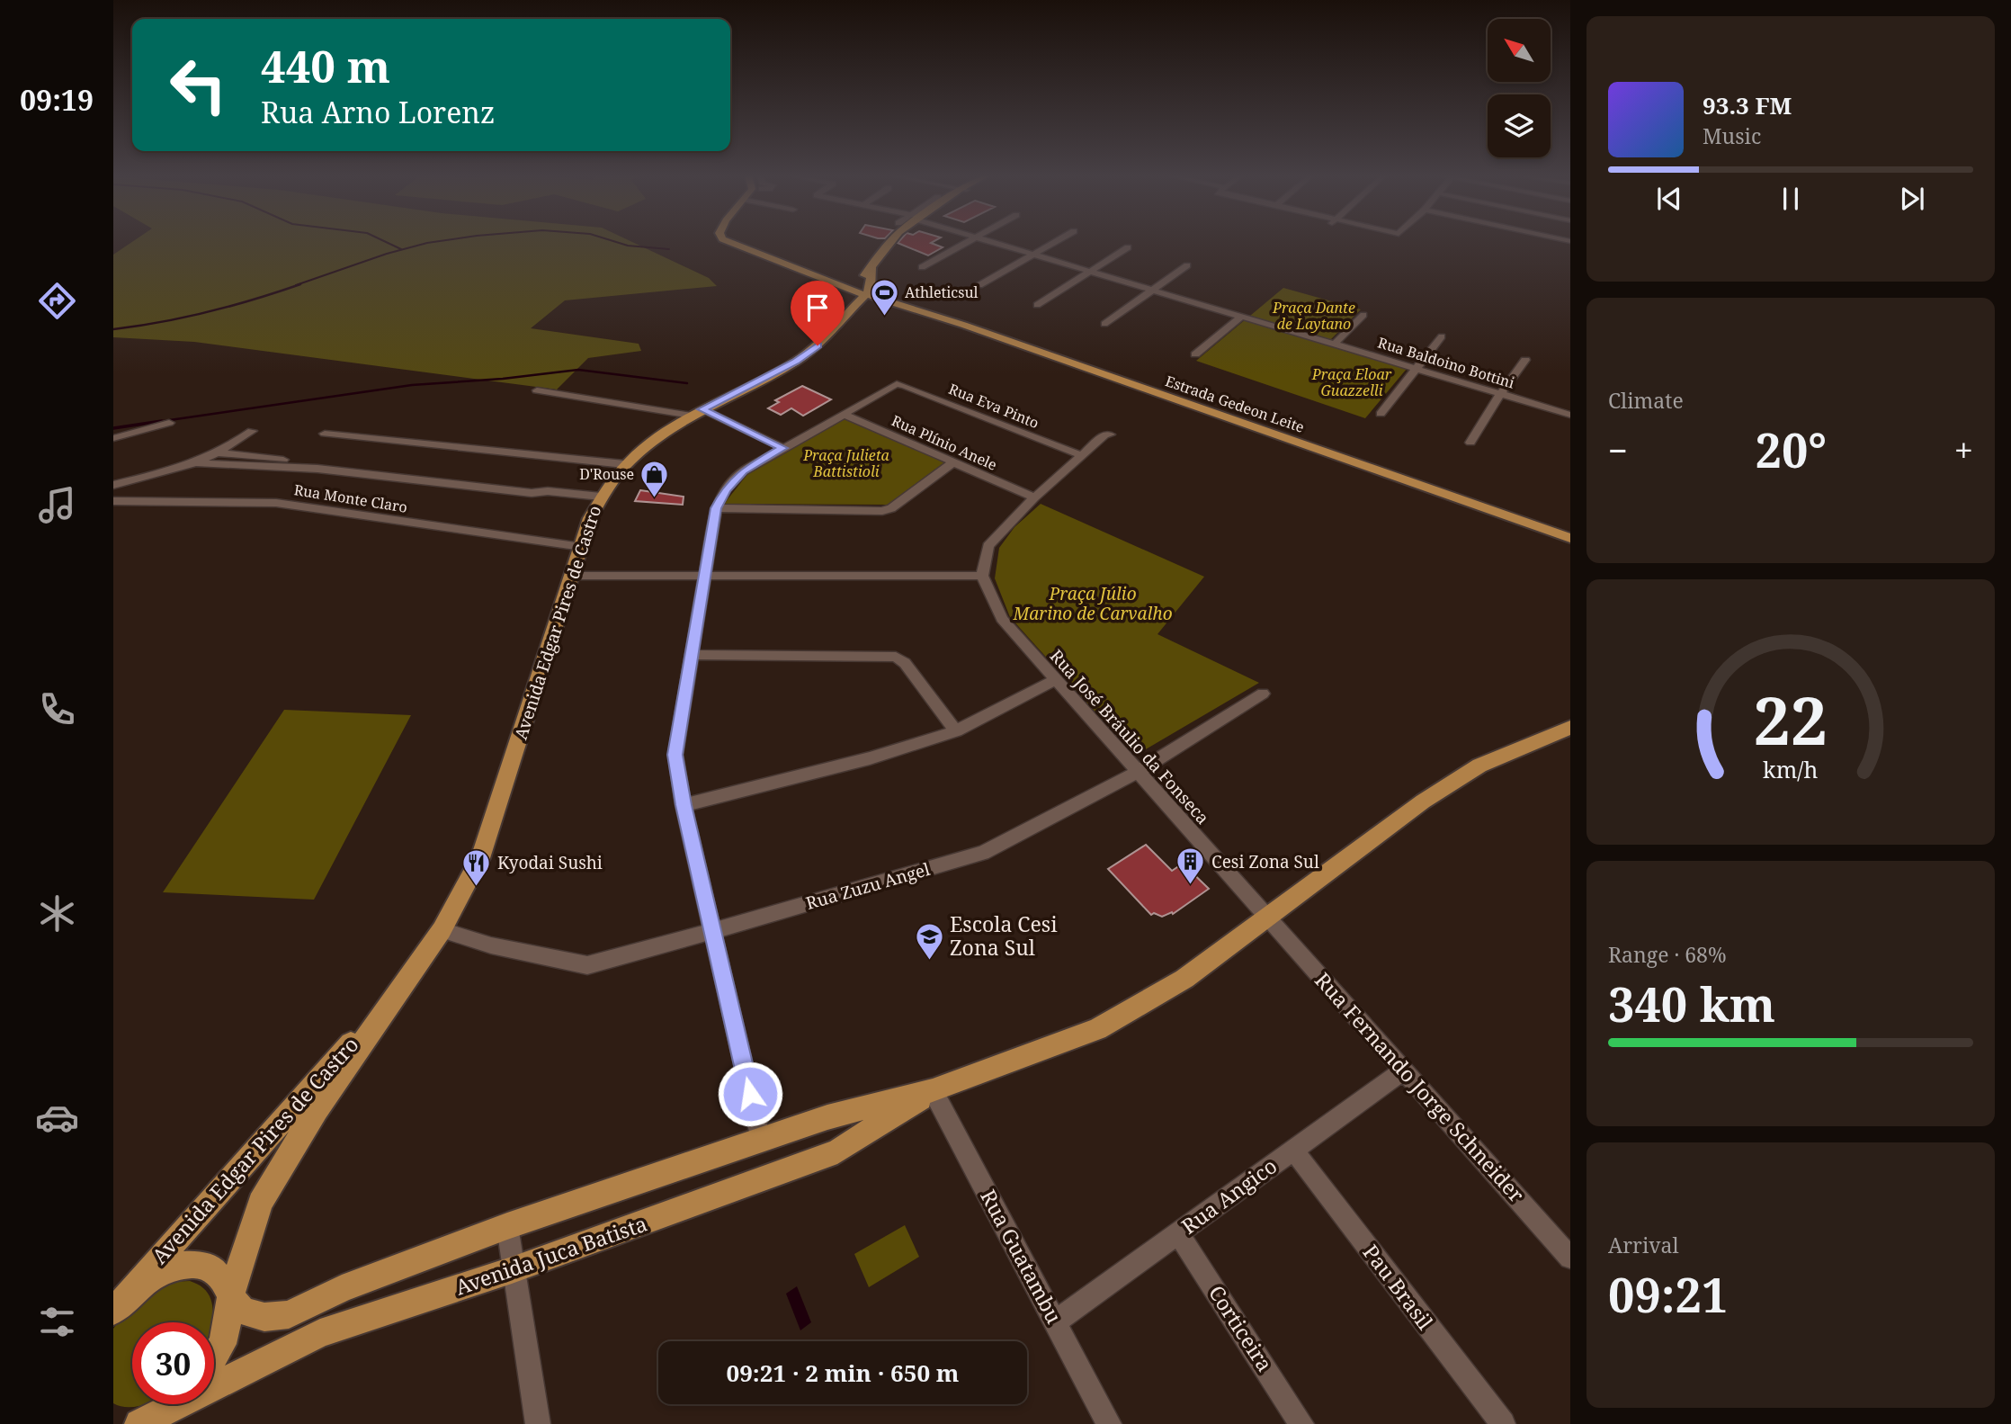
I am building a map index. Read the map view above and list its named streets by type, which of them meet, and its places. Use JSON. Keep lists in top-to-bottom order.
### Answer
{
  "streets": {
    "main road": ["Estrada Gedeon Leite", "Avenida Edgar Pires de Castro", "Avenida Juca Batista"],
    "street": [
      "Rua Baldoino Bottini",
      "Rua Eva Pinto",
      "Rua Plínio Anele",
      "Rua Monte Claro",
      "Rua José Bráulio da Fonseca",
      "Rua Zuzu Angel",
      "Rua Fernando Jorge Schneider",
      "Rua Angico",
      "Rua Guatambu",
      "Pau Brasil",
      "Corticeira"
    ]
  },
  "crossings": [
    ["Estrada Gedeon Leite", "Avenida Edgar Pires de Castro"],
    ["Rua Eva Pinto", "Rua Plínio Anele"],
    ["Rua Monte Claro", "Avenida Edgar Pires de Castro"],
    ["Avenida Edgar Pires de Castro", "Rua Zuzu Angel"],
    ["Avenida Edgar Pires de Castro", "Avenida Juca Batista"],
    ["Rua José Bráulio da Fonseca", "Rua Zuzu Angel"],
    ["Rua José Bráulio da Fonseca", "Rua Fernando Jorge Schneider"],
    ["Rua José Bráulio da Fonseca", "Avenida Juca Batista"],
    ["Rua Fernando Jorge Schneider", "Rua Angico"],
    ["Rua Fernando Jorge Schneider", "Avenida Juca Batista"],
    ["Rua Angico", "Rua Guatambu"],
    ["Rua Angico", "Pau Brasil"],
    ["Rua Angico", "Corticeira"],
    ["Avenida Juca Batista", "Rua Guatambu"]
  ],
  "parks": [
    "Praça Dante de Laytano",
    "Praça Eloar Guazzelli",
    "Praça Julieta Battistioli",
    "Praça Júlio Marino de Carvalho"
  ],
  "places": {
    "sports": ["Athleticsul"],
    "shop": ["D'Rouse"],
    "building": ["Cesi Zona Sul"],
    "restaurant": ["Kyodai Sushi"],
    "school or university": ["Escola Cesi Zona Sul"]
  },
  "north": "top left",
  "page": {
    "tabs": "09:19",
    "turn": ["440 m", "Rua Arno Lorenz"],
    "song": ["93.3 FM", "Music"],
    "tile": [
      "Climate",
      ["Range · 68%", "340 km"],
      ["Arrival", "09:21"]
    ],
    "heat": ["−", "20°", "+"],
    "limit": "30",
    "trip": "09:21 · 2 min · 650 m",
    "gauge": ["22", "km/h"]
  }
}
